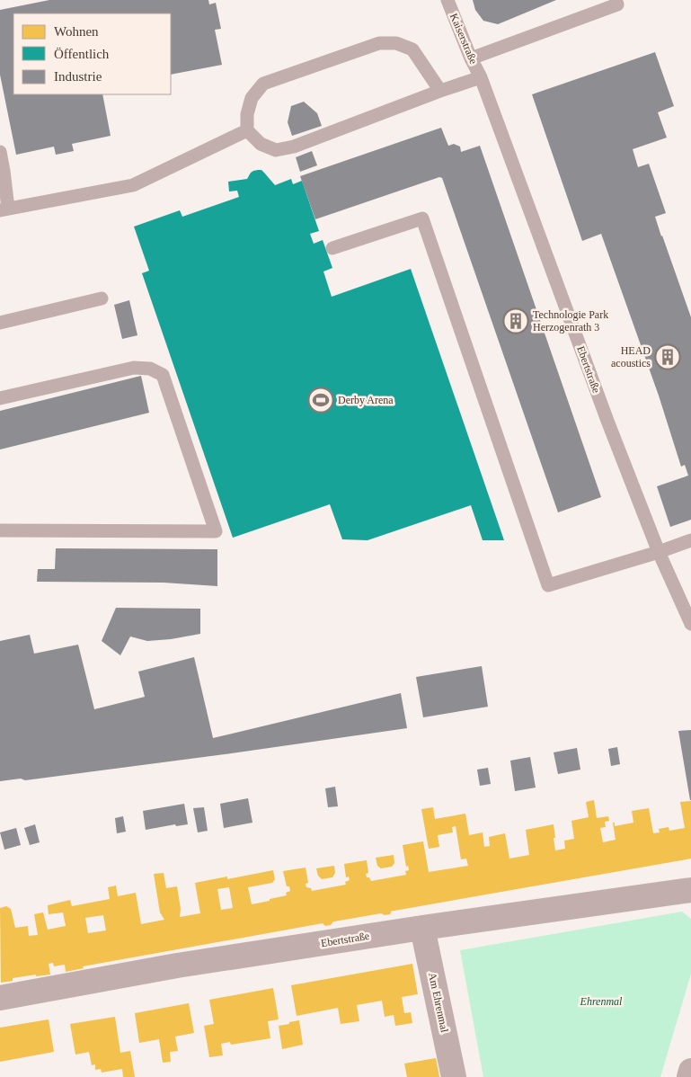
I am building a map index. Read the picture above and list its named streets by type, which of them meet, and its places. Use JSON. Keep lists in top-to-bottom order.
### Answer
{
  "streets": {
    "street": ["Ebertstraße", "Am Ehrenmal"],
    "lane": ["Kaiserstraße"]
  },
  "crossings": [
    ["Kaiserstraße", "Ebertstraße"],
    ["Ebertstraße", "Am Ehrenmal"]
  ],
  "parks": ["Ehrenmal"],
  "places": {
    "building": ["Technologie Park Herzogenrath 3", "HEAD acoustics"],
    "sports": ["Derby Arena"]
  },
  "legend": ["Wohnen", "Öffentlich", "Industrie"]
}
